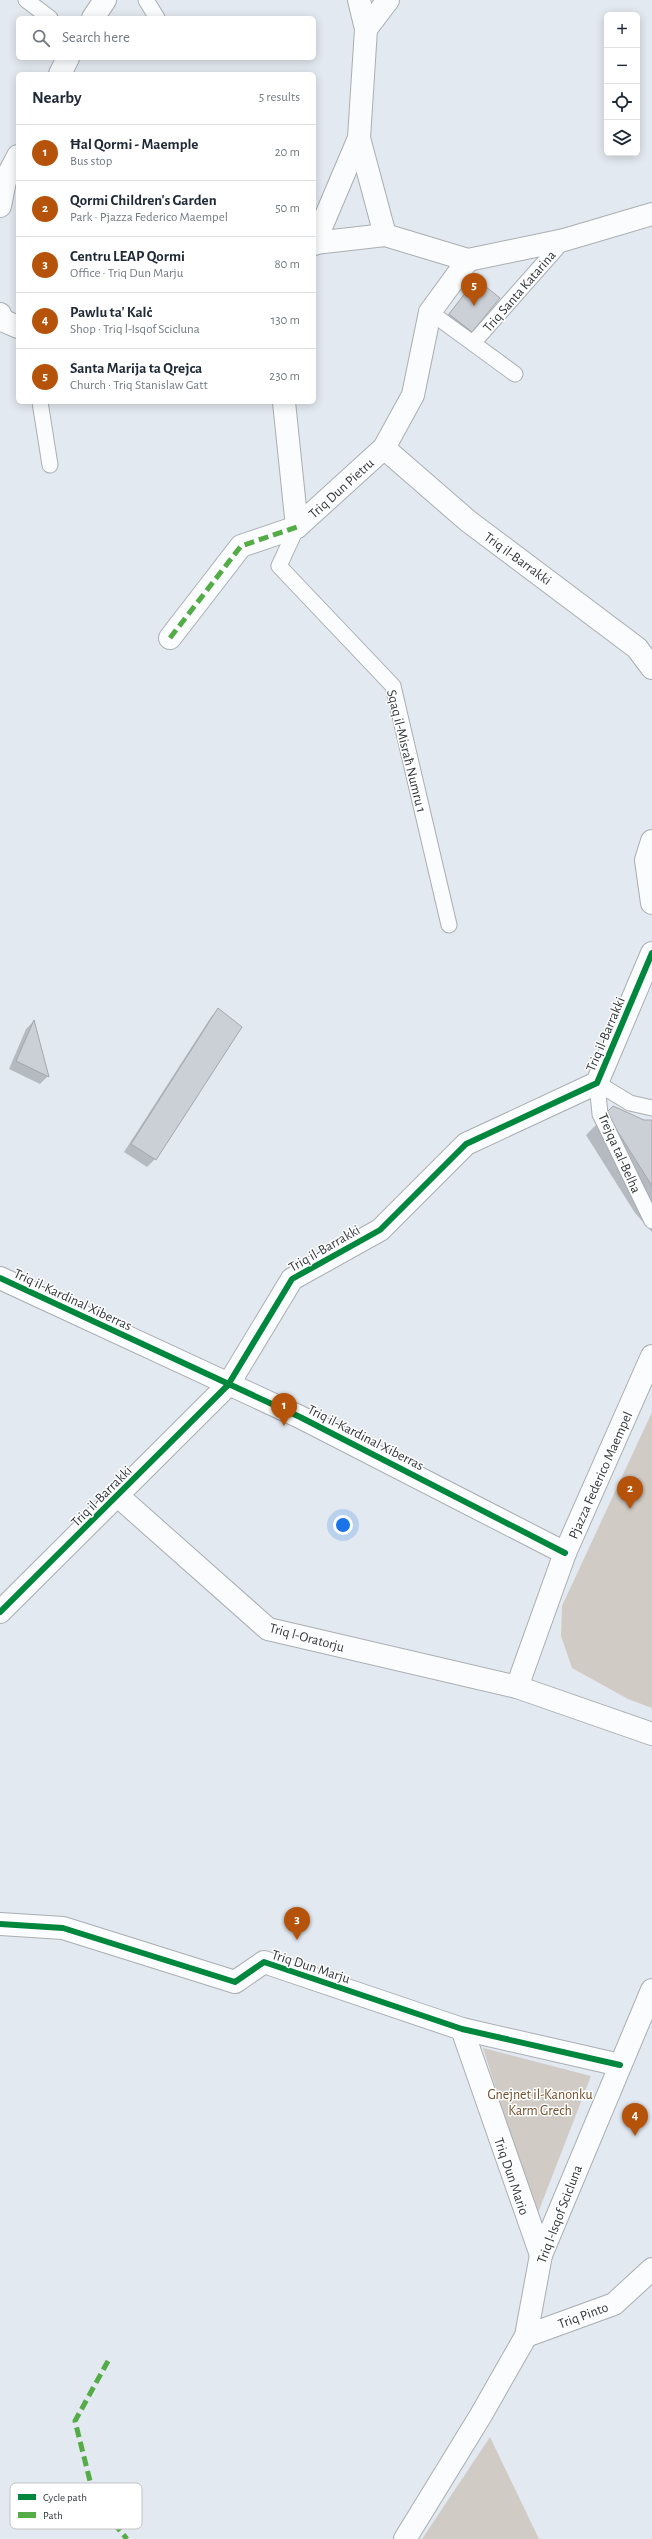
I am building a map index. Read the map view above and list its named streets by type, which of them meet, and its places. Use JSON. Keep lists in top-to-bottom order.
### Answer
{
  "streets": {
    "street": [
      "Triq Santa Katarina",
      "Triq Dun Pietru",
      "Triq il-Barrakki",
      "Triq il-Kardinal Xiberras",
      "Pjazza Federico Maempel",
      "Triq l-Oratorju",
      "Triq Dun Marju",
      "Triq Dun Mario",
      "Triq l-Isqof Scicluna",
      "Triq Pinto"
    ],
    "lane": ["Sqaq il-Misraħ Numru 1", "Trejqa tal-Belha"]
  },
  "crossings": [
    ["Triq Santa Katarina", "Triq Dun Pietru"],
    ["Triq Dun Pietru", "Triq il-Barrakki"],
    ["Triq Dun Pietru", "Sqaq il-Misraħ Numru 1"],
    ["Triq il-Barrakki", "Trejqa tal-Belha"],
    ["Triq il-Barrakki", "Triq il-Kardinal Xiberras"],
    ["Triq il-Barrakki", "Triq l-Oratorju"],
    ["Triq il-Kardinal Xiberras", "Pjazza Federico Maempel"],
    ["Pjazza Federico Maempel", "Triq l-Oratorju"],
    ["Triq Dun Marju", "Triq Dun Mario"],
    ["Triq Dun Marju", "Triq l-Isqof Scicluna"],
    ["Triq Dun Mario", "Triq l-Isqof Scicluna"],
    ["Triq l-Isqof Scicluna", "Triq Pinto"]
  ],
  "parks": ["Gnejnet il-Kanonku Karm Grech"],
  "legend": ["Cycle path", "Path"],
  "page": {
    "map_buttons": ["+", "−"],
    "search": "Search here",
    "heading": ["Nearby", "5 results"],
    "list": [
      {
        "mark": "1",
        "name": "Ħal Qormi - Maemple",
        "note": "Bus stop",
        "value": "20 m"
      },
      {
        "mark": "2",
        "name": "Qormi Children's Garden",
        "note": "Park · Pjazza Federico Maempel",
        "value": "50 m"
      },
      {
        "mark": "3",
        "name": "Centru LEAP Qormi",
        "note": "Office · Triq Dun Marju",
        "value": "80 m"
      },
      {
        "mark": "4",
        "name": "Pawlu ta' Kalċ",
        "note": "Shop · Triq l-Isqof Scicluna",
        "value": "130 m"
      },
      {
        "mark": "5",
        "name": "Santa Marija ta Qrejca",
        "note": "Church · Triq Stanislaw Gatt",
        "value": "230 m"
      }
    ],
    "pins": [
      "5",
      "1",
      "2",
      "3",
      "4"
    ]
  }
}
